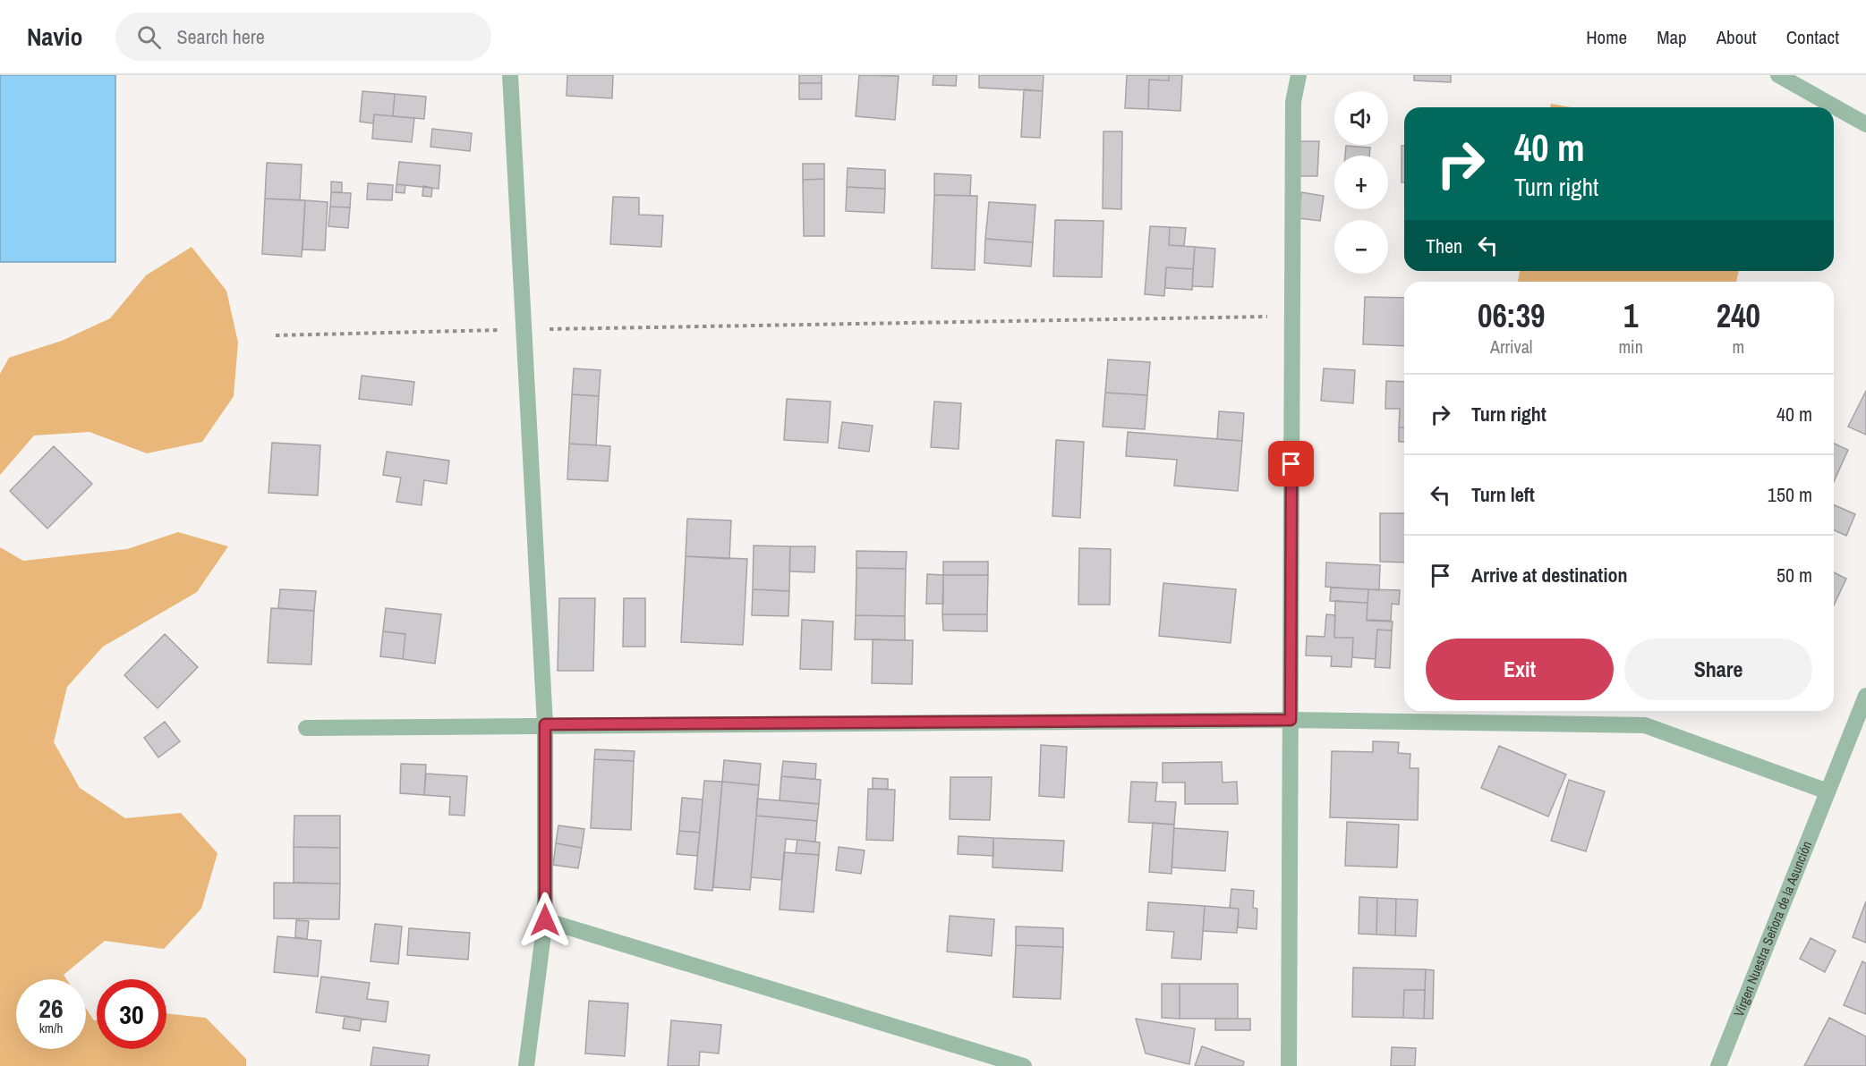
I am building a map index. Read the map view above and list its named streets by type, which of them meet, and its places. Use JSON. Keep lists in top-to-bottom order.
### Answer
{
  "streets": {
    "street": ["Virgen Nuestra Señora de la Asunción"]
  },
  "page": {
    "header": "Navio",
    "search": "Search here",
    "nav": [
      "Home",
      "Map",
      "About",
      "Contact"
    ],
    "map_buttons": ["+", "−"],
    "turn": ["40 m", "Turn right"],
    "then": "Then",
    "eta": [
      "06:39",
      "Arrival",
      "1",
      "min",
      "240",
      "m"
    ],
    "list": [
      {
        "name": "Turn right",
        "value": "40 m"
      },
      {
        "name": "Turn left",
        "value": "150 m"
      },
      {
        "name": "Arrive at destination",
        "value": "50 m"
      }
    ],
    "buttons": ["Exit", "Share"],
    "speed": "26 km/h",
    "limit": "30"
  }
}
